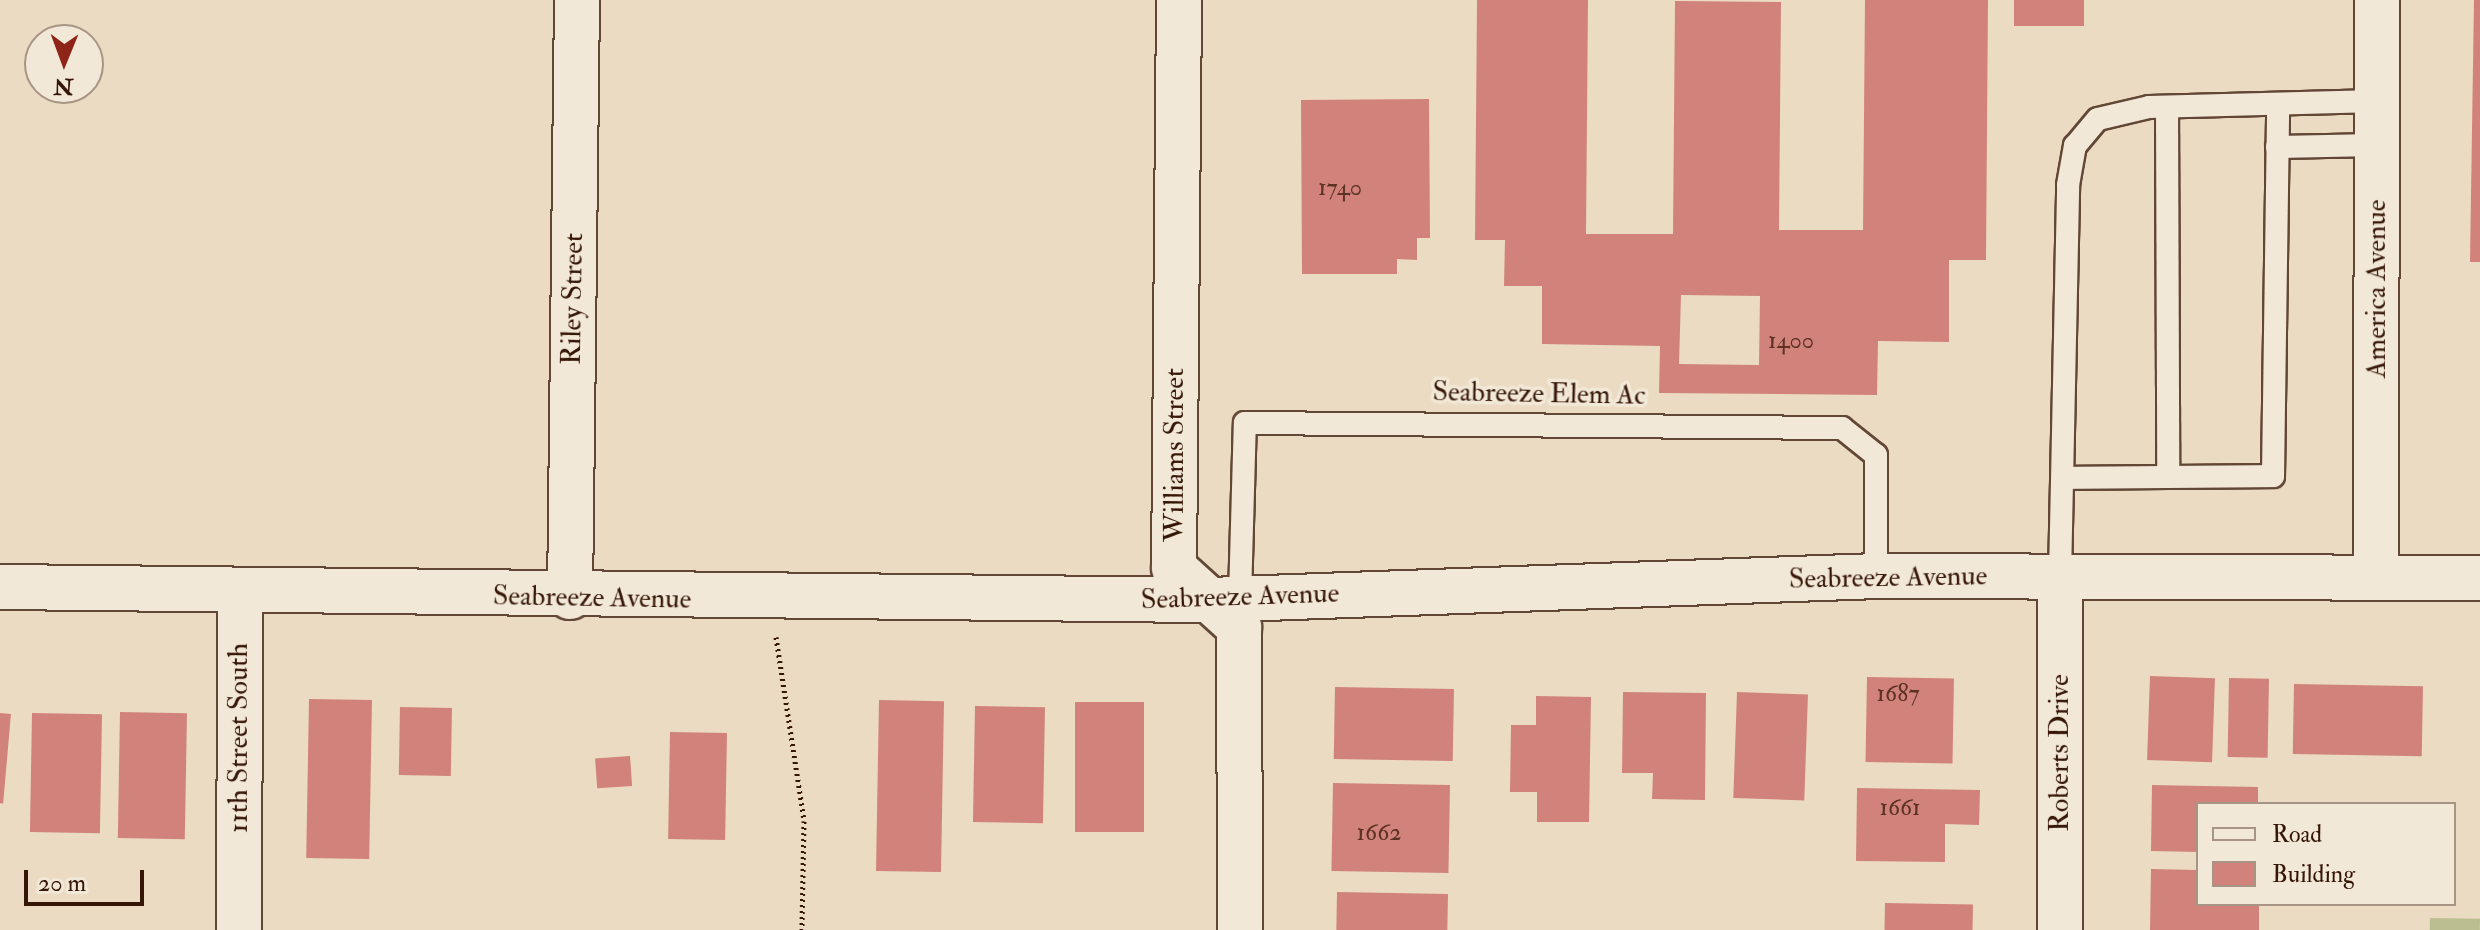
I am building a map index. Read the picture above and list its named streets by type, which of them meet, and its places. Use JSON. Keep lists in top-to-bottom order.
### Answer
{
  "streets": {
    "street": [
      "America Avenue",
      "Riley Street",
      "Williams Street",
      "Seabreeze Avenue",
      "11th Street South",
      "Roberts Drive"
    ],
    "lane": ["Seabreeze Elem Ac"]
  },
  "crossings": [
    ["America Avenue", "Seabreeze Avenue"],
    ["Riley Street", "Seabreeze Avenue"],
    ["Seabreeze Elem Ac", "Williams Street"],
    ["Seabreeze Elem Ac", "Seabreeze Avenue"],
    ["Williams Street", "Seabreeze Avenue"],
    ["Seabreeze Avenue", "11th Street South"],
    ["Seabreeze Avenue", "Roberts Drive"]
  ],
  "house_numbers": [
    "1740",
    "1400",
    "1687",
    "1661",
    "1662"
  ],
  "legend": ["Road", "Building"],
  "scale_bar": "20 m",
  "north": "bottom"
}
